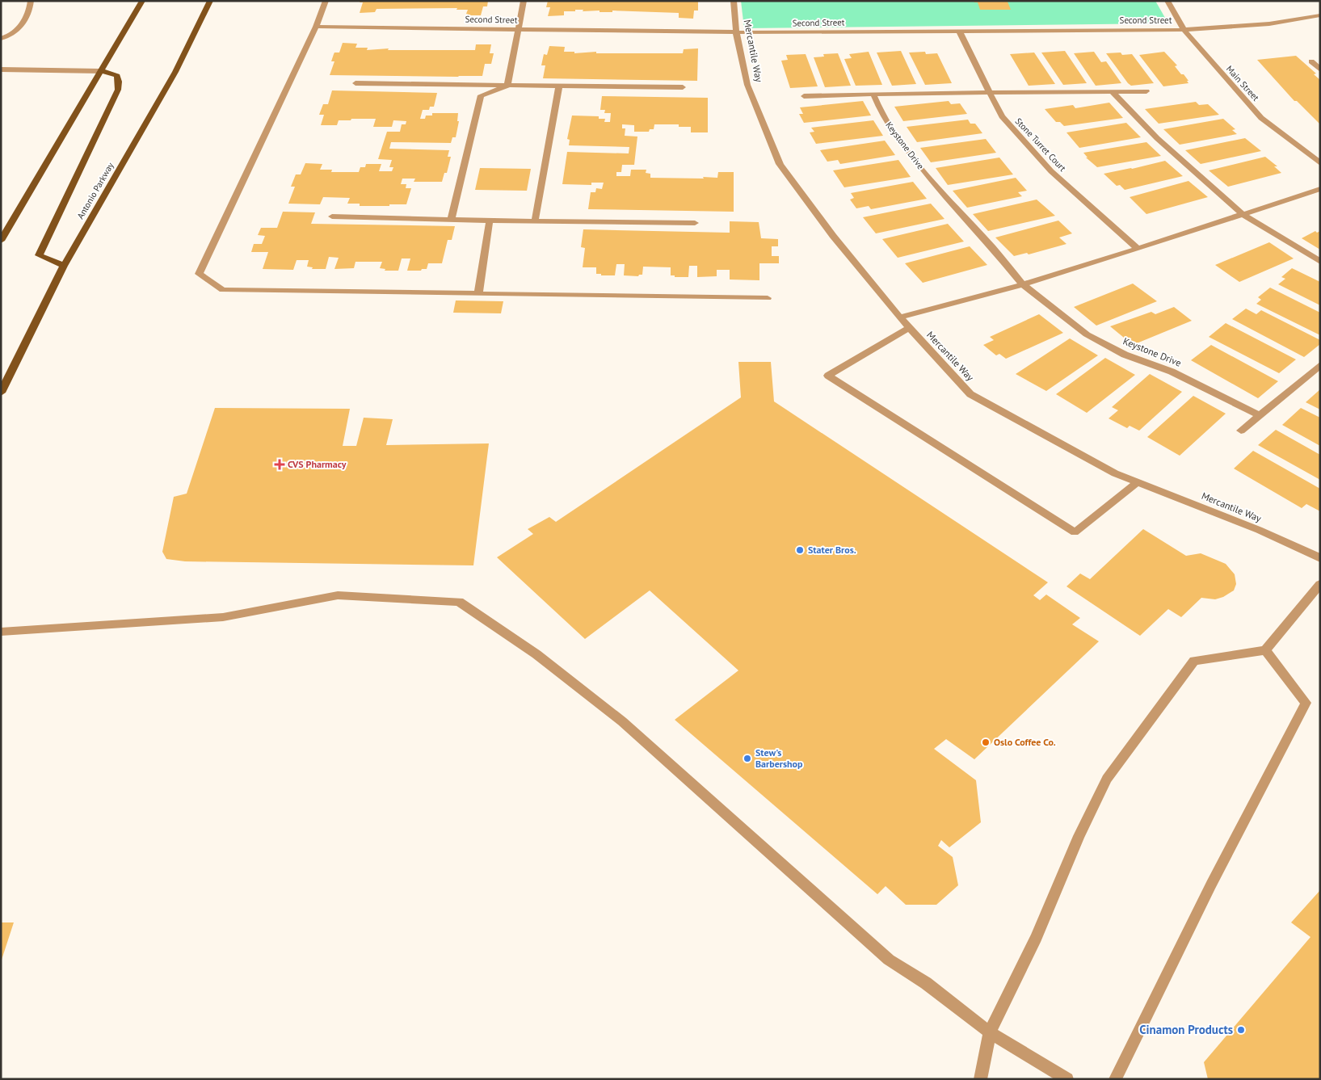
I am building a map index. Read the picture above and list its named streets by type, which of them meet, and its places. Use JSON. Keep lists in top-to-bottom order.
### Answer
{
  "streets": {
    "main road": ["Antonio Parkway"],
    "street": [
      "Second Street",
      "Mercantile Way",
      "Main Street",
      "Stone Turret Court",
      "Keystone Drive"
    ]
  },
  "crossings": [
    ["Second Street", "Mercantile Way"],
    ["Second Street", "Main Street"],
    ["Second Street", "Stone Turret Court"]
  ],
  "places": {
    "health": ["CVS Pharmacy"],
    "other": [
      "Stater Bros.",
      "Oslo Coffee Co.",
      "Stew's Barbershop",
      "Cinamon Products"
    ]
  }
}
